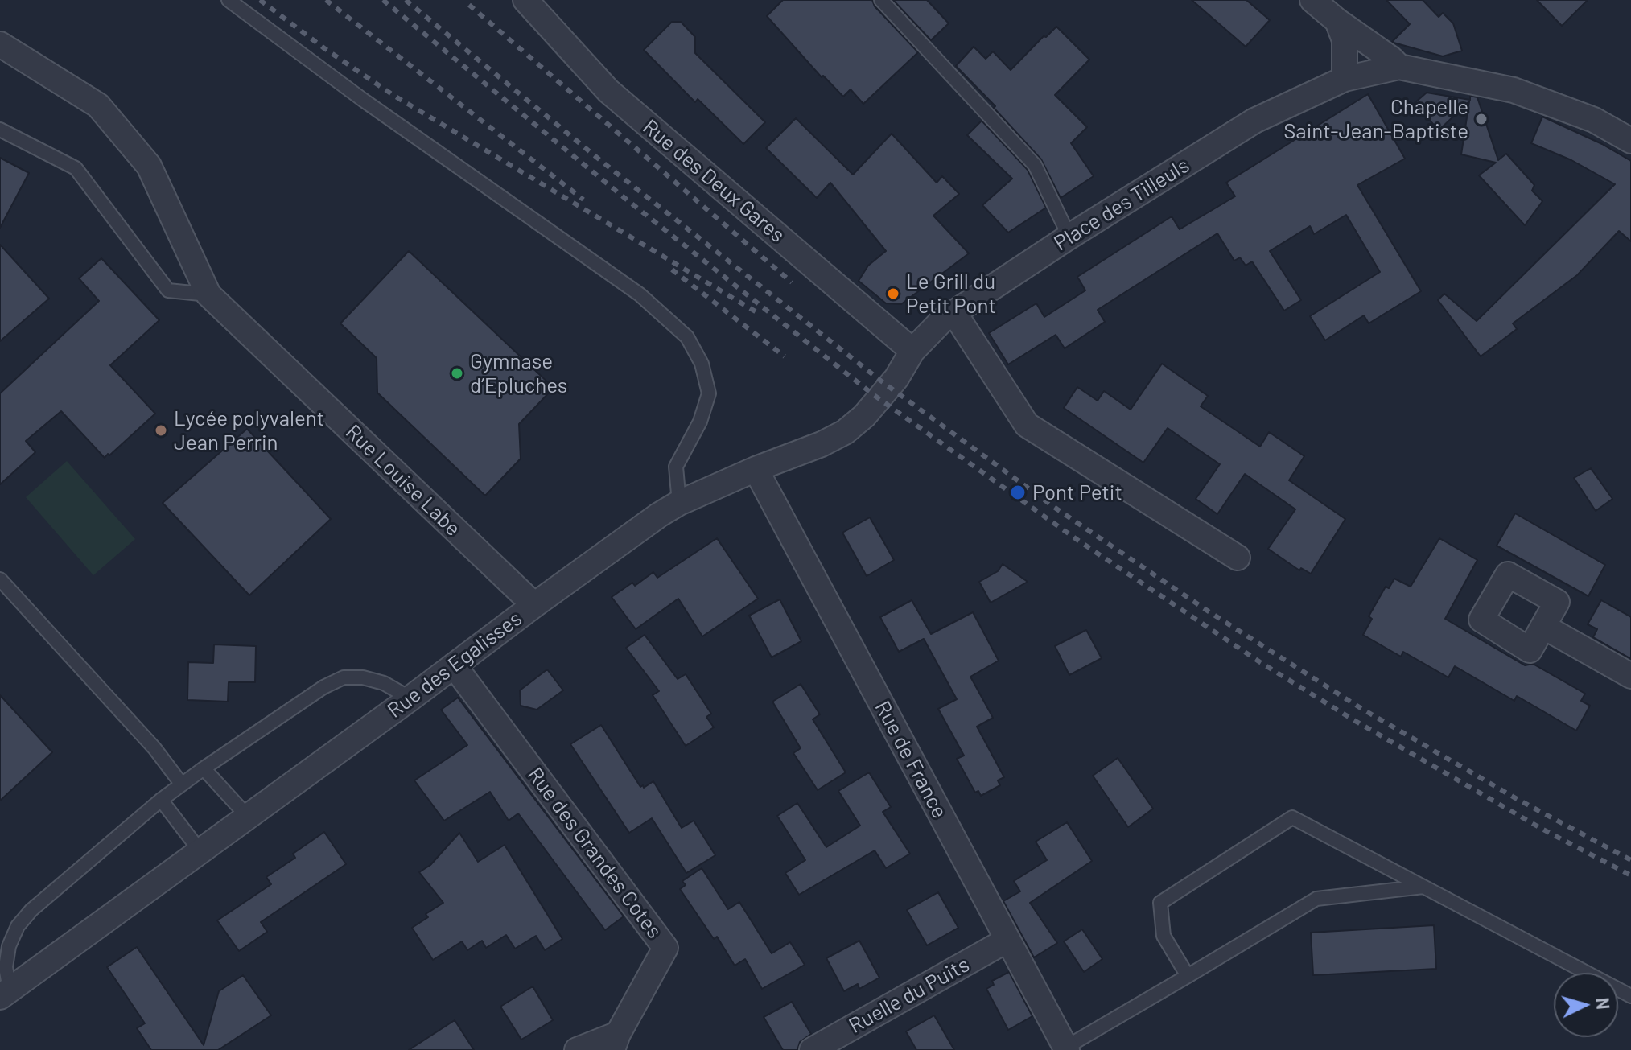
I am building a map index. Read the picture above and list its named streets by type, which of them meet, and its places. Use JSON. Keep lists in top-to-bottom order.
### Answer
{
  "streets": {
    "street": [
      "Rue des Deux Gares",
      "Place des Tilleuls",
      "Rue Louise Labe",
      "Rue des Egalisses",
      "Rue de France",
      "Rue des Grandes Cotes",
      "Ruelle du Puits"
    ]
  },
  "crossings": [
    ["Rue des Deux Gares", "Place des Tilleuls"],
    ["Rue des Deux Gares", "Rue des Egalisses"],
    ["Place des Tilleuls", "Rue des Egalisses"],
    ["Rue Louise Labe", "Rue des Egalisses"],
    ["Rue des Egalisses", "Rue de France"],
    ["Rue des Egalisses", "Rue des Grandes Cotes"],
    ["Rue de France", "Ruelle du Puits"]
  ],
  "places": [
    "Chapelle Saint-Jean-Baptiste",
    "Le Grill du Petit Pont",
    "Gymnase d’Epluches",
    "Lycée polyvalent Jean Perrin",
    "Pont Petit"
  ],
  "north": "right"
}
